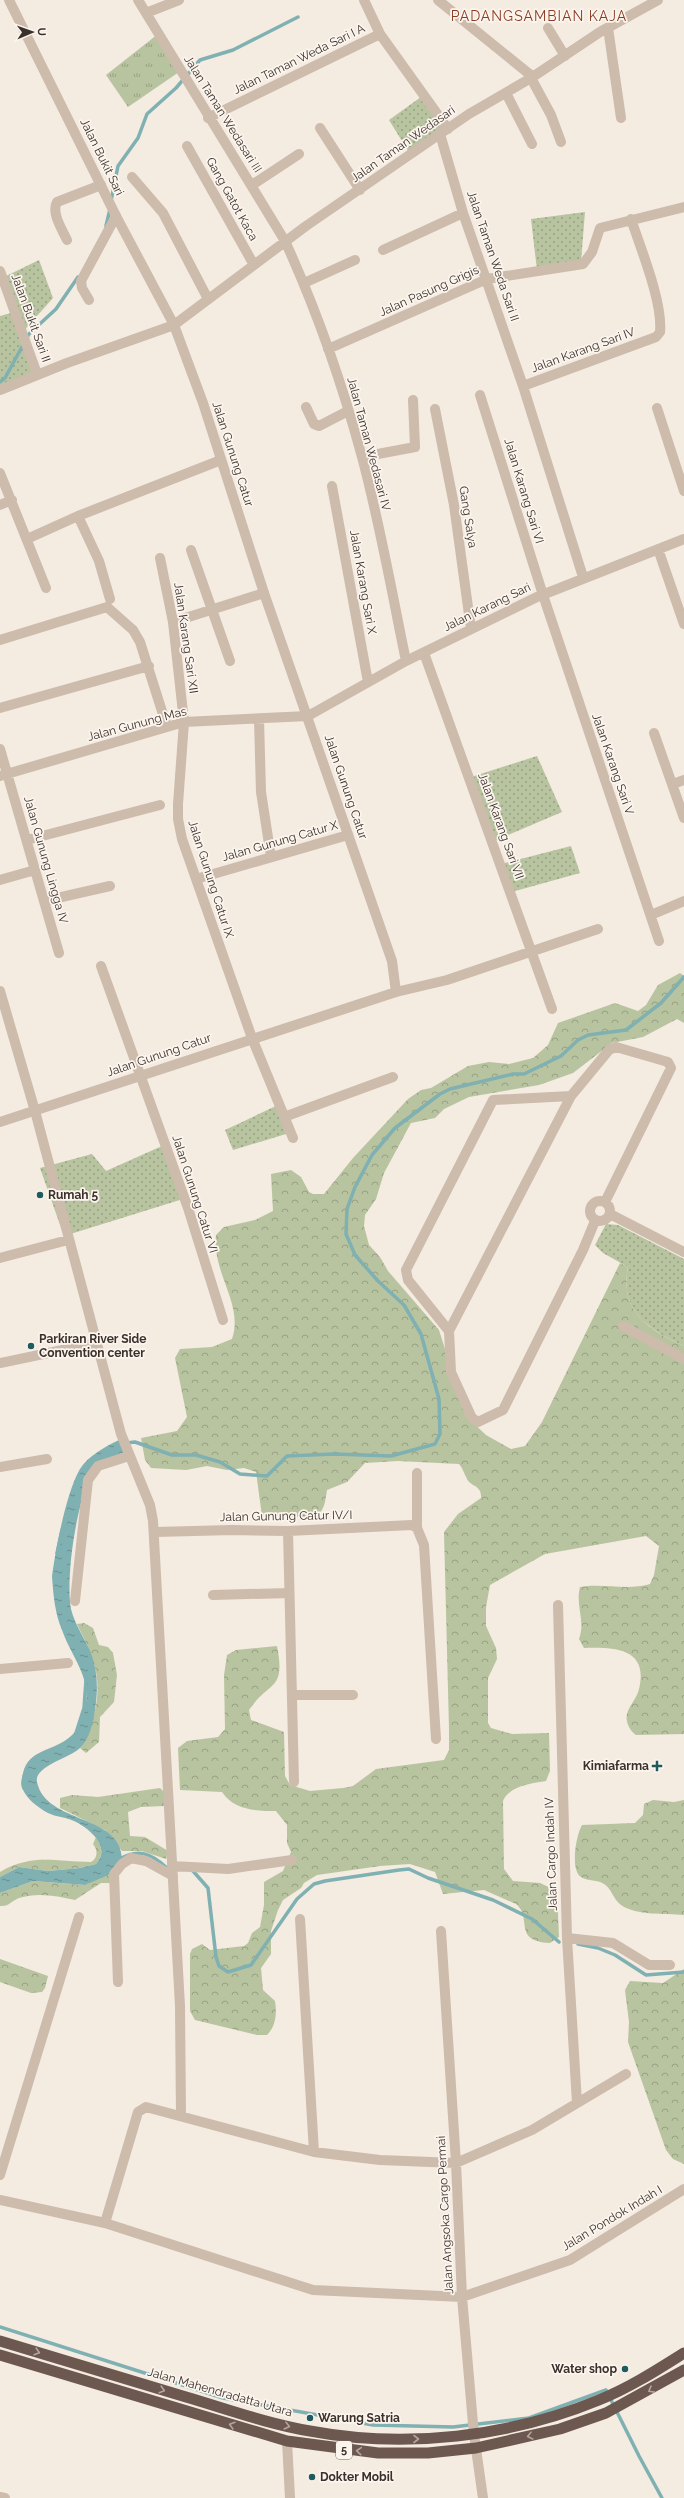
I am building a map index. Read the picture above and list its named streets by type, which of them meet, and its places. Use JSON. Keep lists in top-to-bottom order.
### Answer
{
  "streets": {
    "highway": ["Jalan Mahendradatta Utara", "5"],
    "street": [
      "Jalan Taman Weda Sari I A",
      "Jalan Taman Wedasari III",
      "Jalan Taman Wedasari",
      "Jalan Bukit Sari",
      "Gang Gatot Kaca",
      "Jalan Taman Weda Sari II",
      "Jalan Pasung Grigis",
      "Jalan Bukit Sari II",
      "Jalan Karang Sari IV",
      "Jalan Taman Wedasari IV",
      "Jalan Gunung Catur",
      "Jalan Karang Sari VI",
      "Gang Salya",
      "Jalan Karang Sari X",
      "Jalan Karang Sari",
      "Jalan Karang Sari XII",
      "Jalan Gunung Mas",
      "Jalan Karang Sari V",
      "Jalan Karang Sari VII",
      "Jalan Gunung Catur X",
      "Jalan Gunung Lingga IV",
      "Jalan Gunung Catur IX",
      "Jalan Gunung Catur VI",
      "Jalan Gunung Catur IV/I",
      "Jalan Cargo Indah IV",
      "Jalan Angsoka Cargo Permai",
      "Jalan Pondok Indah I"
    ]
  },
  "crossings": [
    ["Jalan Taman Weda Sari I A", "Jalan Taman Wedasari III"],
    ["Jalan Taman Weda Sari I A", "Jalan Taman Weda Sari II"],
    ["Jalan Taman Wedasari III", "Jalan Taman Wedasari"],
    ["Jalan Taman Wedasari III", "Jalan Taman Wedasari IV"],
    ["Jalan Taman Wedasari", "Jalan Bukit Sari"],
    ["Jalan Taman Wedasari", "Gang Gatot Kaca"],
    ["Jalan Taman Wedasari", "Jalan Taman Weda Sari II"],
    ["Jalan Taman Wedasari", "Jalan Bukit Sari II"],
    ["Jalan Taman Wedasari", "Jalan Taman Wedasari IV"],
    ["Jalan Taman Wedasari", "Jalan Gunung Catur"],
    ["Jalan Bukit Sari", "Jalan Gunung Catur"],
    ["Jalan Taman Weda Sari II", "Jalan Pasung Grigis"],
    ["Jalan Taman Weda Sari II", "Jalan Karang Sari IV"],
    ["Jalan Pasung Grigis", "Jalan Karang Sari IV"],
    ["Jalan Pasung Grigis", "Jalan Taman Wedasari IV"],
    ["Jalan Karang Sari IV", "Jalan Karang Sari"],
    ["Jalan Taman Wedasari IV", "Jalan Karang Sari"],
    ["Jalan Gunung Catur", "Jalan Karang Sari"],
    ["Jalan Gunung Catur", "Jalan Gunung Mas"],
    ["Jalan Gunung Catur", "Jalan Karang Sari VII"],
    ["Jalan Gunung Catur", "Jalan Gunung Catur X"],
    ["Jalan Gunung Catur", "Jalan Gunung Catur IX"],
    ["Jalan Gunung Catur", "Jalan Gunung Catur VI"],
    ["Jalan Karang Sari VI", "Jalan Karang Sari"],
    ["Jalan Karang Sari VI", "Jalan Karang Sari V"],
    ["Gang Salya", "Jalan Karang Sari"],
    ["Jalan Karang Sari X", "Jalan Karang Sari"],
    ["Jalan Karang Sari", "Jalan Gunung Mas"],
    ["Jalan Karang Sari", "Jalan Karang Sari V"],
    ["Jalan Karang Sari", "Jalan Karang Sari VII"],
    ["Jalan Karang Sari XII", "Jalan Gunung Mas"],
    ["Jalan Karang Sari XII", "Jalan Gunung Catur IX"],
    ["Jalan Gunung Mas", "Jalan Gunung Lingga IV"],
    ["Jalan Gunung Mas", "Jalan Gunung Catur IX"],
    ["Jalan Gunung Catur X", "Jalan Gunung Catur IX"],
    ["Jalan Angsoka Cargo Permai", "Jalan Pondok Indah I"],
    ["Jalan Angsoka Cargo Permai", "Jalan Mahendradatta Utara"],
    ["Jalan Angsoka Cargo Permai", "5"]
  ],
  "districts": ["PADANGSAMBIAN KAJA"],
  "places": {
    "other": [
      "Rumah 5",
      "Parkiran River Side Convention center",
      "Water shop",
      "Warung Satria",
      "Dokter Mobil"
    ],
    "health": ["Kimiafarma"]
  },
  "north": "right"
}
